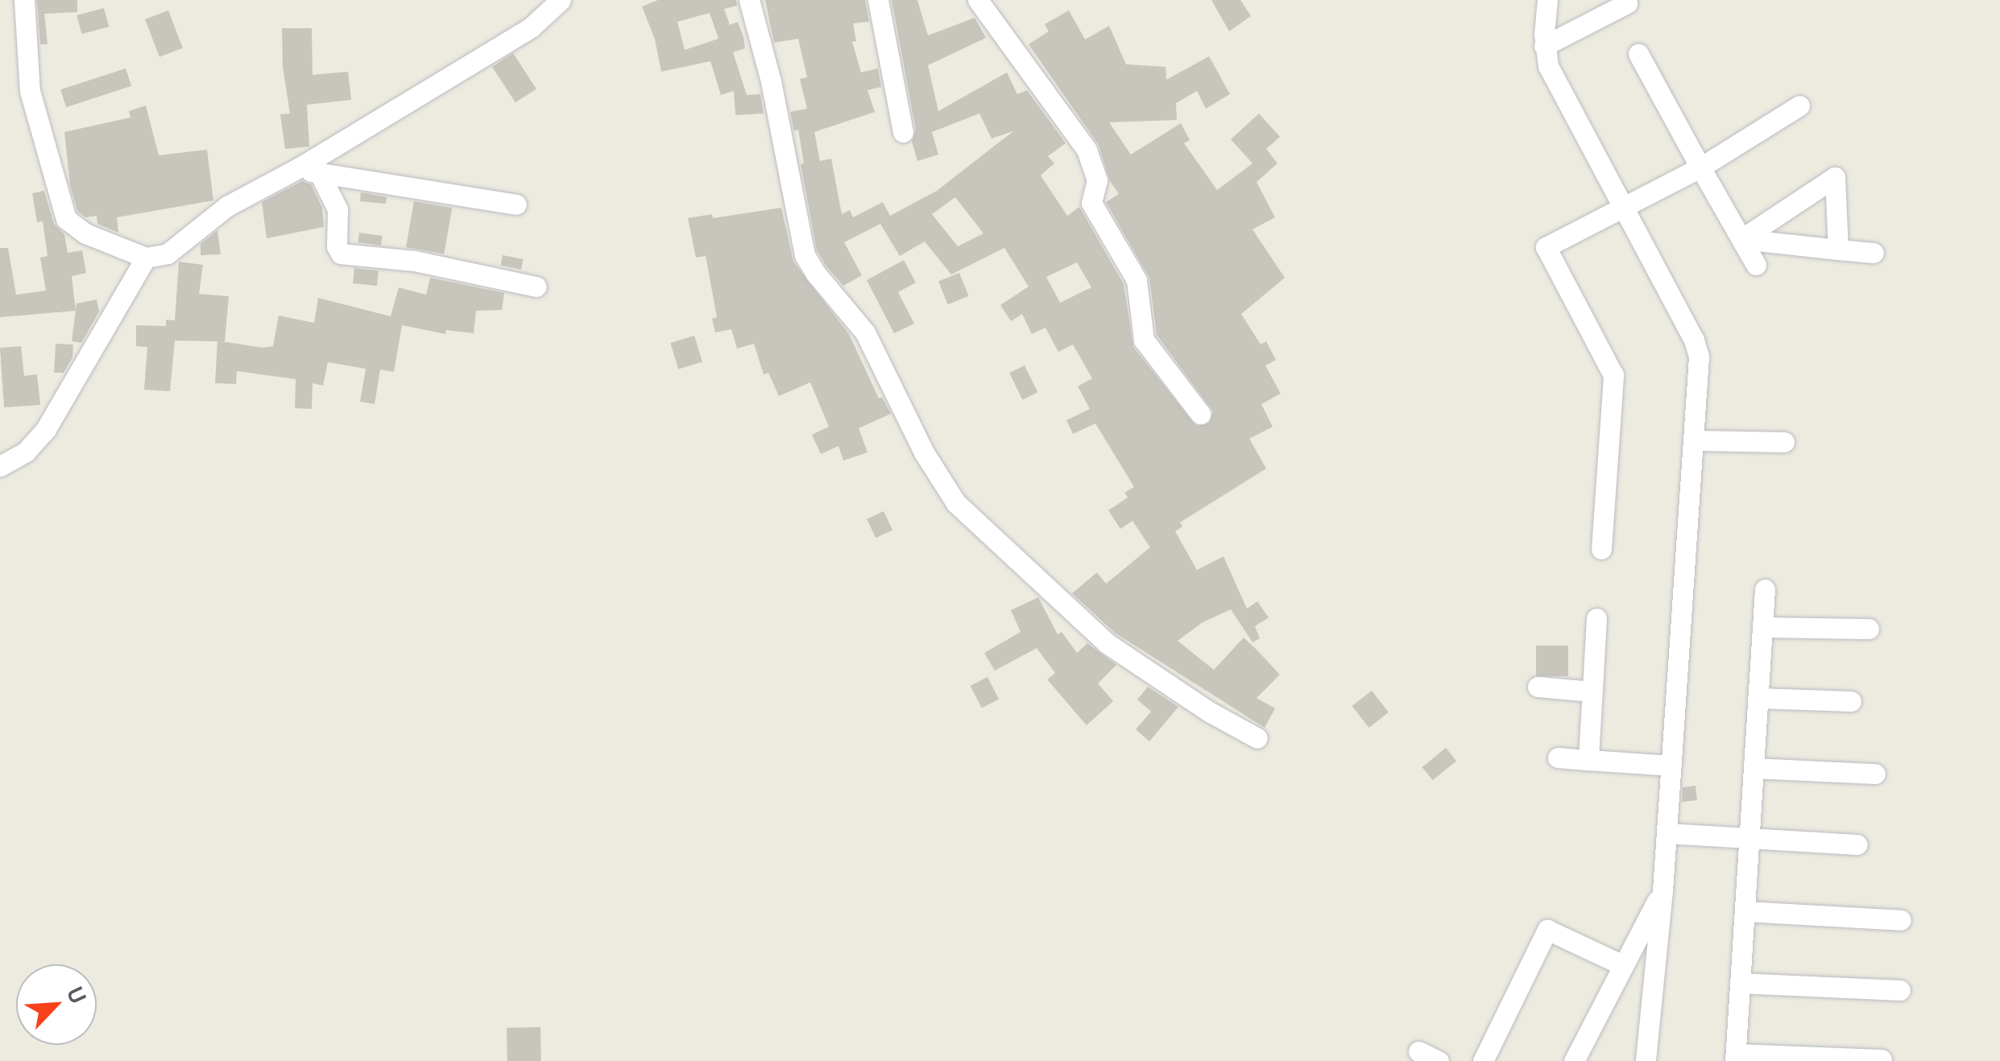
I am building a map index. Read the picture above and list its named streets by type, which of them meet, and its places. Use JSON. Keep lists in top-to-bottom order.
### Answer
{
  "north": "top right"
}
